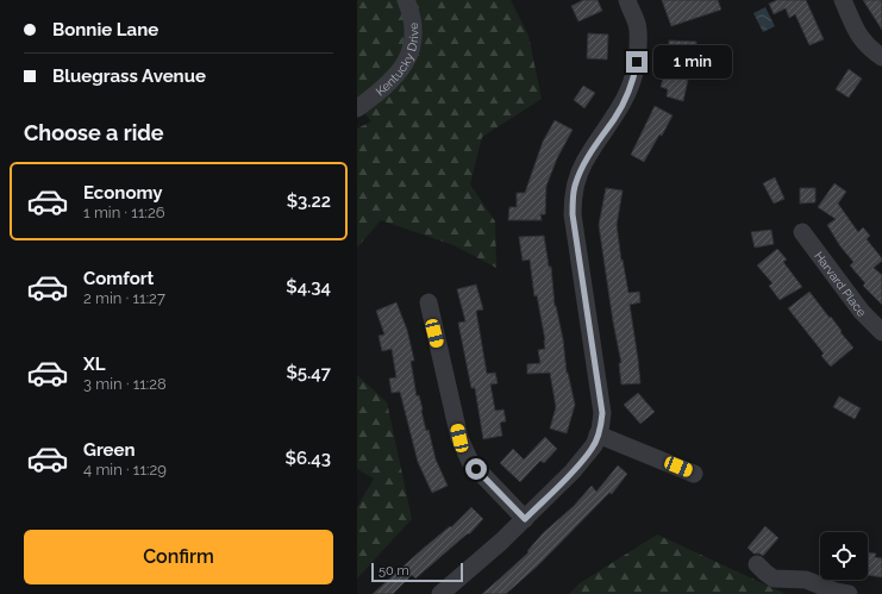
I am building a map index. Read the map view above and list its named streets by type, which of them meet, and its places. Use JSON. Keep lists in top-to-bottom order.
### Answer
{
  "streets": {
    "street": ["Kentucky Drive", "Harvard Place"]
  },
  "scale_bar": "50 m",
  "page": {
    "banner": ["Bonnie Lane", "Bluegrass Avenue"],
    "bubble": "1 min",
    "heading": "Choose a ride",
    "list": [
      {
        "name": "Economy",
        "note": "1 min · 11:26",
        "value": "$3.22"
      },
      {
        "name": "Comfort",
        "note": "2 min · 11:27",
        "value": "$4.34"
      },
      {
        "name": "XL",
        "note": "3 min · 11:28",
        "value": "$5.47"
      },
      {
        "name": "Green",
        "note": "4 min · 11:29",
        "value": "$6.43"
      }
    ],
    "buttons": "Confirm",
    "scale": "50 m"
  }
}
